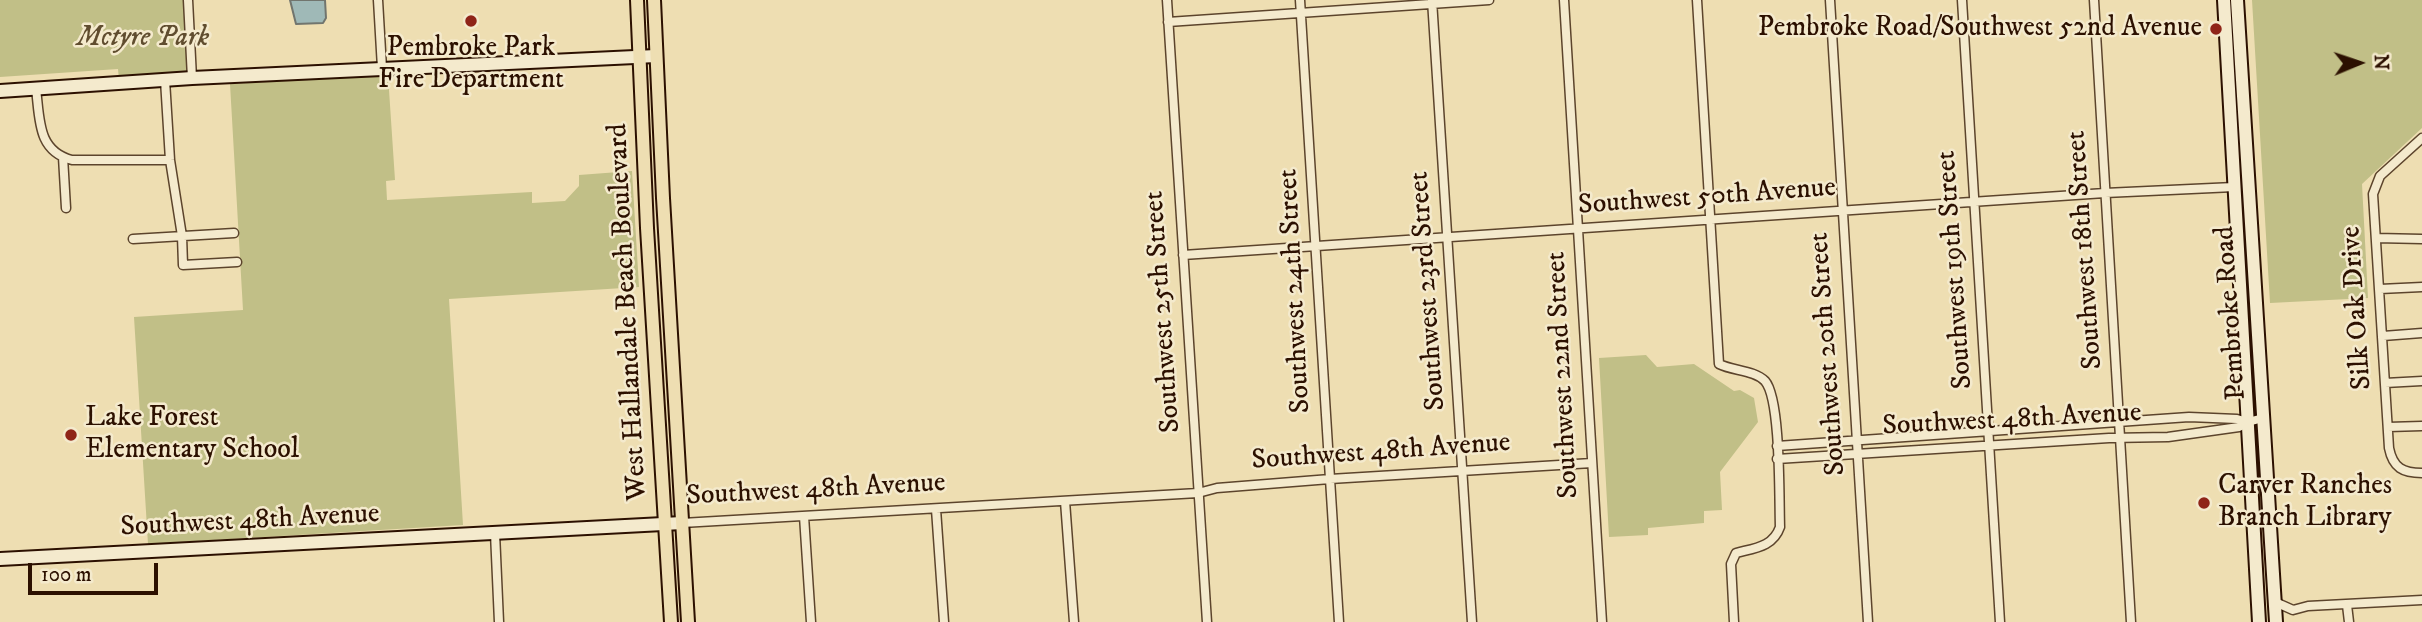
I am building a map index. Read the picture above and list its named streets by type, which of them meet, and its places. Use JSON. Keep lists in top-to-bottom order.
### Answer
{
  "streets": {
    "main road": ["West Hallandale Beach Boulevard", "Pembroke Road", "Southwest 48th Avenue"],
    "street": [
      "Southwest 50th Avenue",
      "Southwest 18th Street",
      "Southwest 19th Street",
      "Southwest 24th Street",
      "Southwest 23rd Street",
      "Silk Oak Drive",
      "Southwest 25th Street",
      "Southwest 20th Street",
      "Southwest 22nd Street"
    ]
  },
  "crossings": [
    ["Southwest 50th Avenue", "Southwest 18th Street"],
    ["Southwest 50th Avenue", "Southwest 19th Street"],
    ["Southwest 50th Avenue", "Southwest 24th Street"],
    ["Southwest 50th Avenue", "Southwest 23rd Street"],
    ["Southwest 50th Avenue", "Southwest 25th Street"],
    ["Southwest 50th Avenue", "Pembroke Road"],
    ["Southwest 50th Avenue", "Southwest 20th Street"],
    ["Southwest 50th Avenue", "Southwest 22nd Street"],
    ["Southwest 18th Street", "Southwest 48th Avenue"],
    ["Southwest 19th Street", "Southwest 48th Avenue"],
    ["Southwest 24th Street", "Southwest 48th Avenue"],
    ["Southwest 23rd Street", "Southwest 48th Avenue"],
    ["West Hallandale Beach Boulevard", "Southwest 48th Avenue"],
    ["Southwest 25th Street", "Southwest 48th Avenue"],
    ["Pembroke Road", "Southwest 48th Avenue"],
    ["Southwest 20th Street", "Southwest 48th Avenue"],
    ["Southwest 22nd Street", "Southwest 48th Avenue"]
  ],
  "parks": ["Mctyre Park"],
  "places": [
    "Pembroke Park Fire Department",
    "Pembroke Road/Southwest 52nd Avenue",
    "Lake Forest Elementary School",
    "Carver Ranches Branch Library"
  ],
  "scale_bar": "100 m",
  "north": "right"
}
